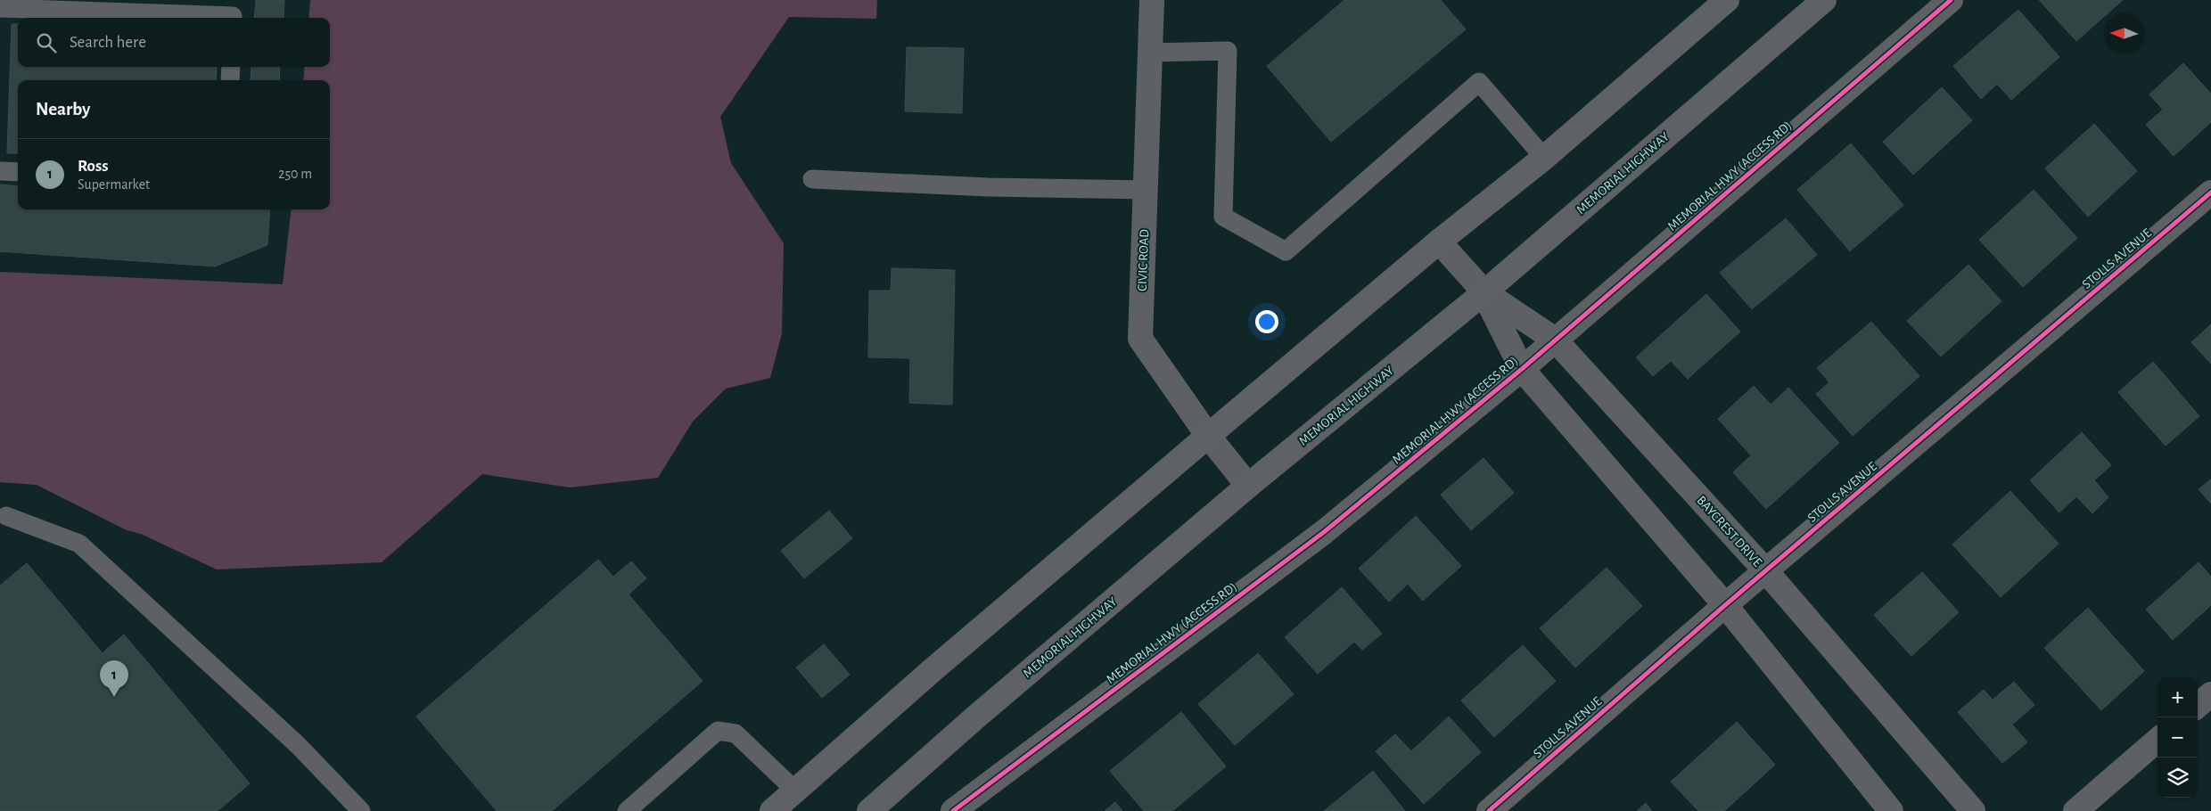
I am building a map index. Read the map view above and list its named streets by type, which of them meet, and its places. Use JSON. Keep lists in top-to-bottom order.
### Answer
{
  "streets": {
    "main road": ["MEMORIAL HIGHWAY"],
    "street": [
      "MEMORIAL HWY (ACCESS RD)",
      "STOLLS AVENUE",
      "CIVIC ROAD",
      "BAYCREST DRIVE"
    ]
  },
  "crossings": [
    ["MEMORIAL HIGHWAY", "CIVIC ROAD"],
    ["MEMORIAL HIGHWAY", "BAYCREST DRIVE"],
    ["MEMORIAL HWY (ACCESS RD)", "BAYCREST DRIVE"],
    ["STOLLS AVENUE", "BAYCREST DRIVE"]
  ],
  "north": "left",
  "page": {
    "search": "Search here",
    "heading": "Nearby",
    "list": [
      {
        "mark": "1",
        "name": "Ross",
        "note": "Supermarket",
        "value": "250 m"
      }
    ],
    "pins": "1",
    "map_buttons": ["+", "−"]
  }
}
